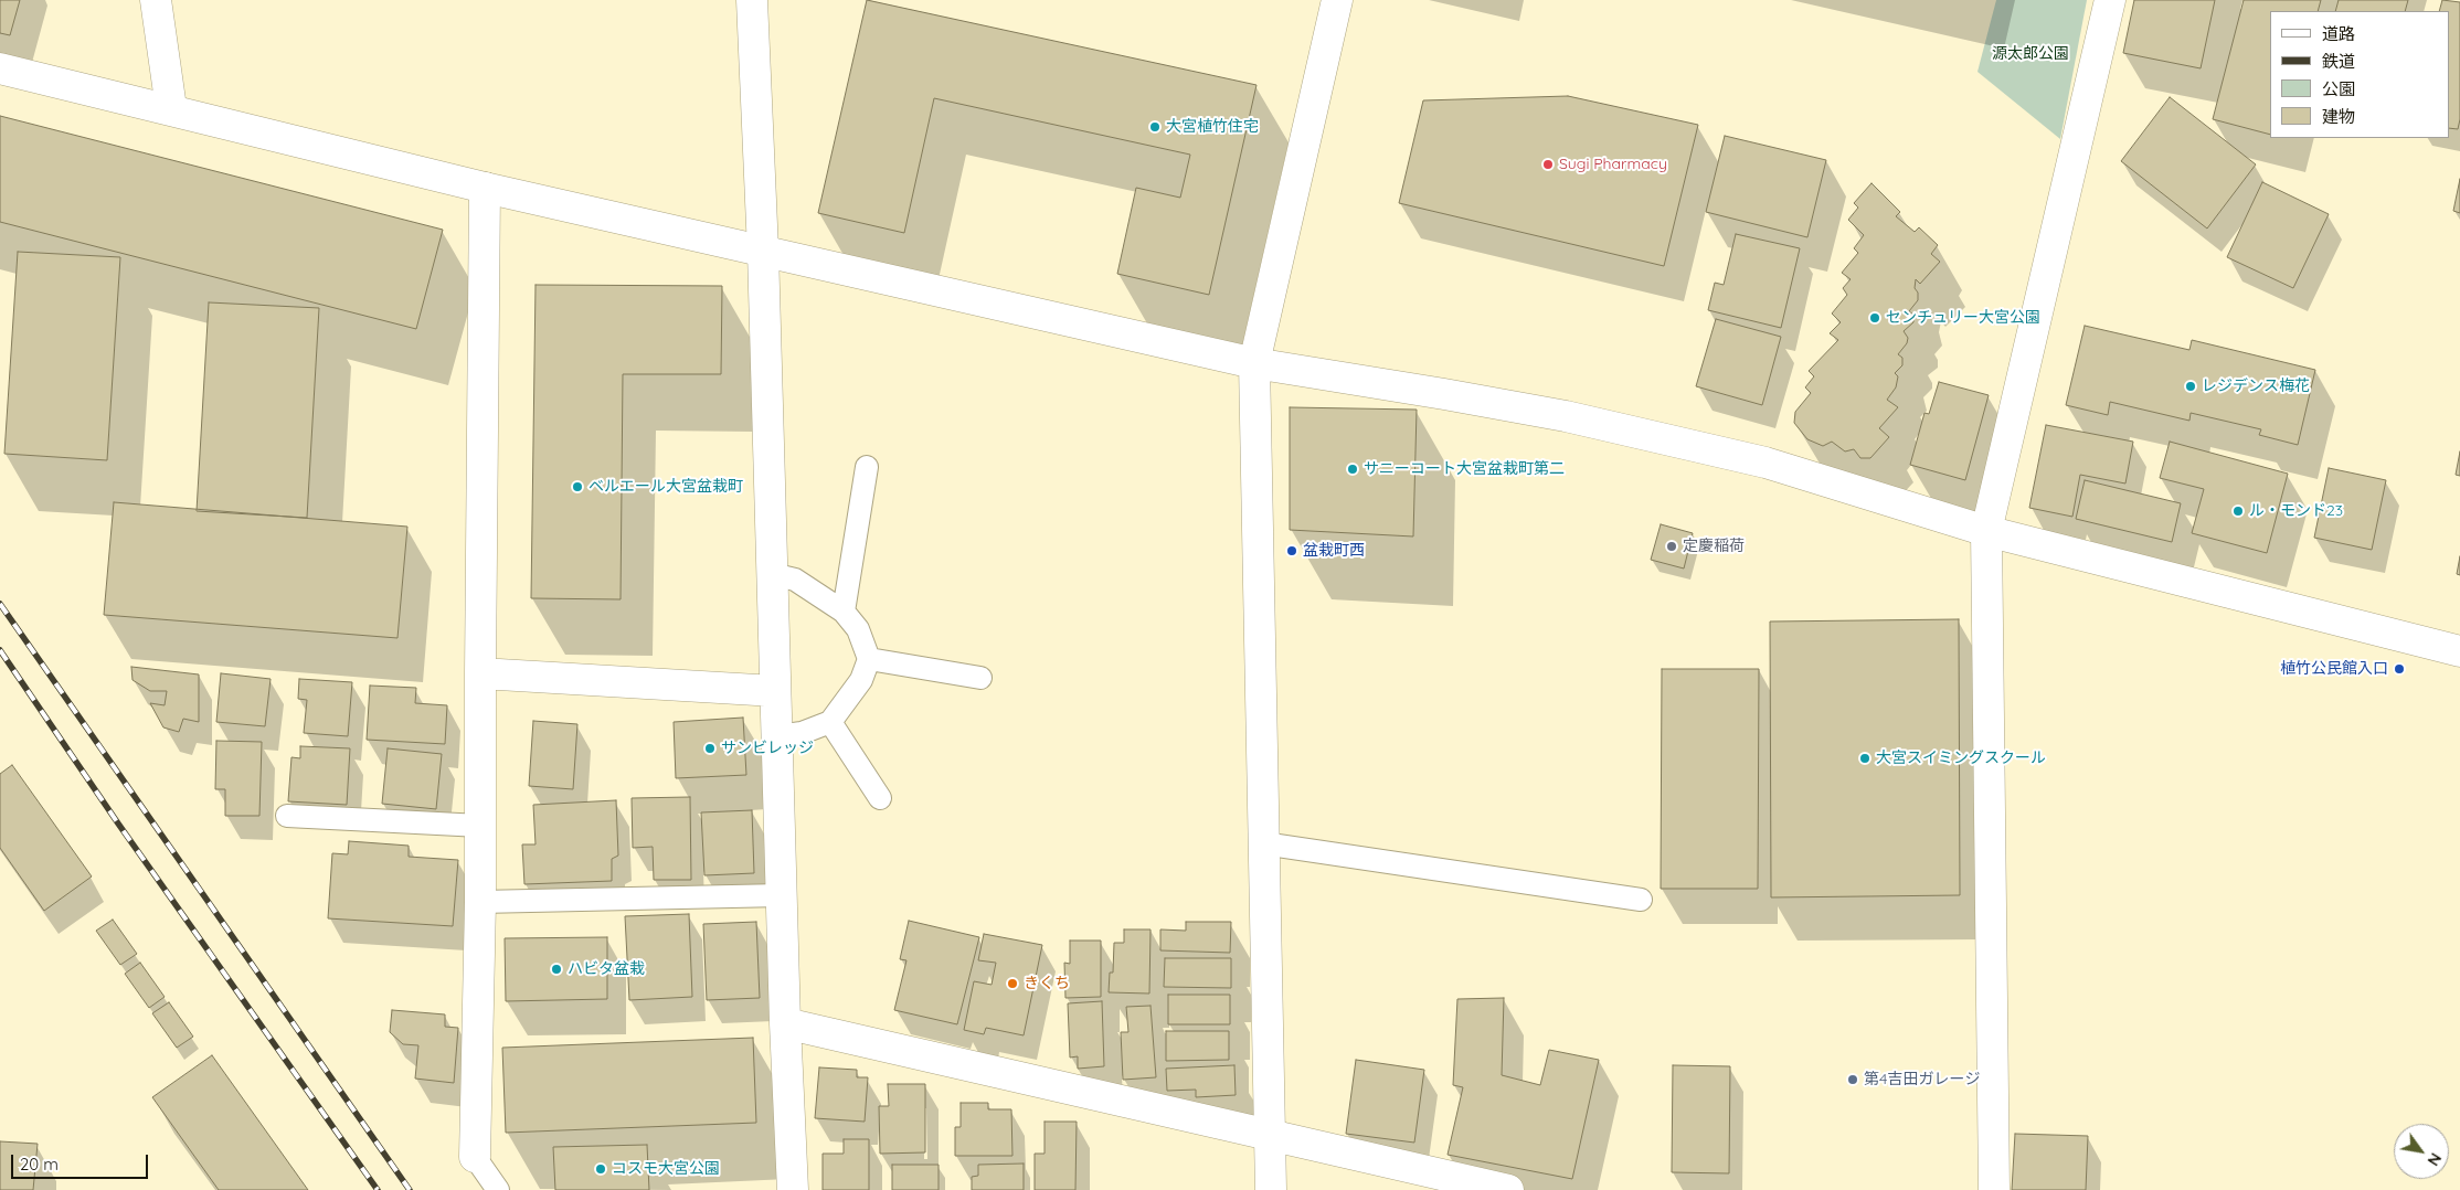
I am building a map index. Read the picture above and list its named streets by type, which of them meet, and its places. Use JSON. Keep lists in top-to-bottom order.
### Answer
{
  "parks": ["源太郎公園"],
  "places": [
    "大宮植竹住宅",
    "Sugi Pharmacy",
    "センチュリー大宮公園",
    "レジデンス梅花",
    "サニーコート大宮盆栽町第二",
    "ベルエール大宮盆栽町",
    "ル・モンド23",
    "定慶稲荷",
    "盆栽町西",
    "植竹公民館入口",
    "サンビレッジ",
    "大宮スイミングスクール",
    "ハビタ盆栽",
    "きくち",
    "第4吉田ガレージ",
    "コスモ大宮公園"
  ],
  "legend": [
    "道路",
    "鉄道",
    "公園",
    "建物"
  ],
  "scale_bar": "20 m",
  "north": "bottom right"
}
